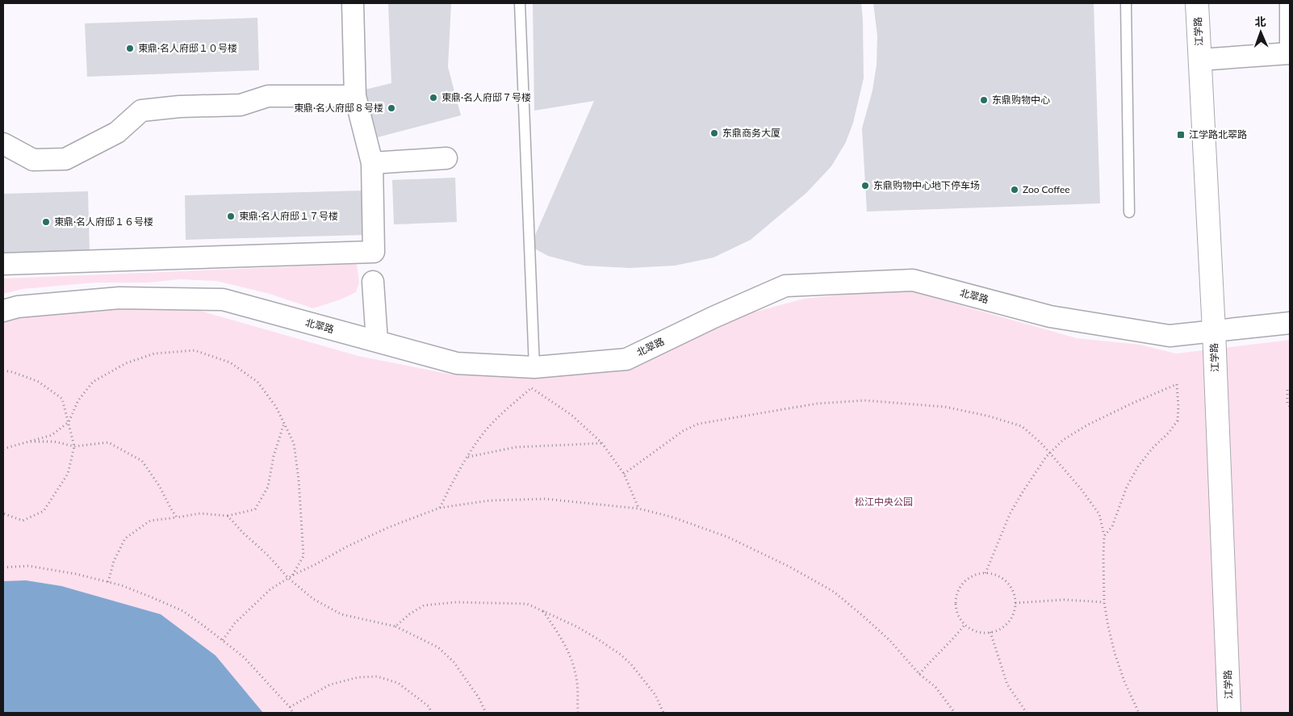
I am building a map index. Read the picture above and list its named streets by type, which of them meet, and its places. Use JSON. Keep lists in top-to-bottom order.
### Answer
{
  "streets": {
    "main road": ["江学路"],
    "street": ["北翠路"]
  },
  "crossings": [
    ["江学路", "北翠路"]
  ],
  "parks": ["松江中央公园"],
  "places": {
    "other": [
      "東鼎·名人府邸１０号楼",
      "東鼎·名人府邸７号楼",
      "东鼎购物中心",
      "東鼎·名人府邸８号楼",
      "东鼎商务大厦",
      "东鼎购物中心地下停车场",
      "Zoo Coffee",
      "東鼎·名人府邸１７号楼",
      "東鼎·名人府邸１６号楼"
    ],
    "transit": ["江学路北翠路"]
  },
  "north": "top"
}
